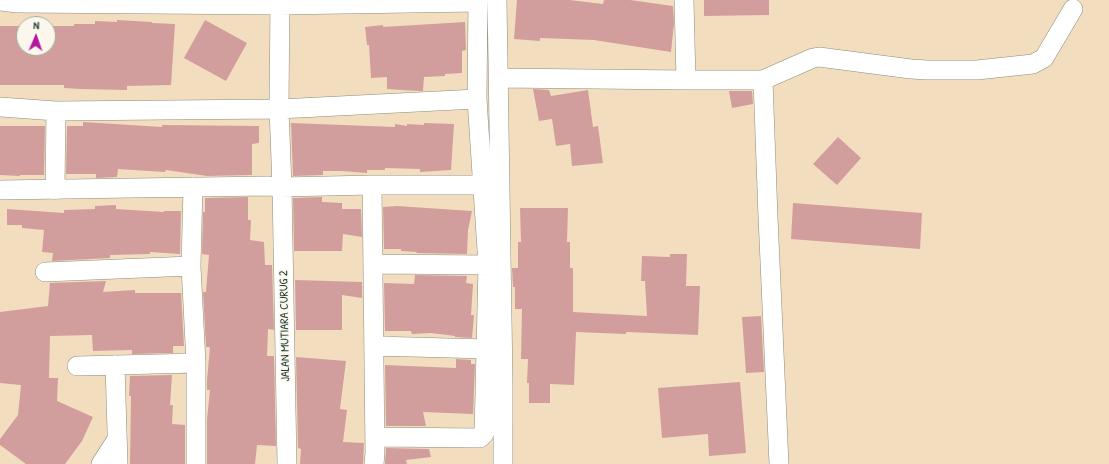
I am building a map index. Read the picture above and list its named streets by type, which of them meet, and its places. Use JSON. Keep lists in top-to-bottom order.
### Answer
{
  "streets": {
    "street": ["JALAN MUTIARA CURUG 2"]
  },
  "north": "top"
}
